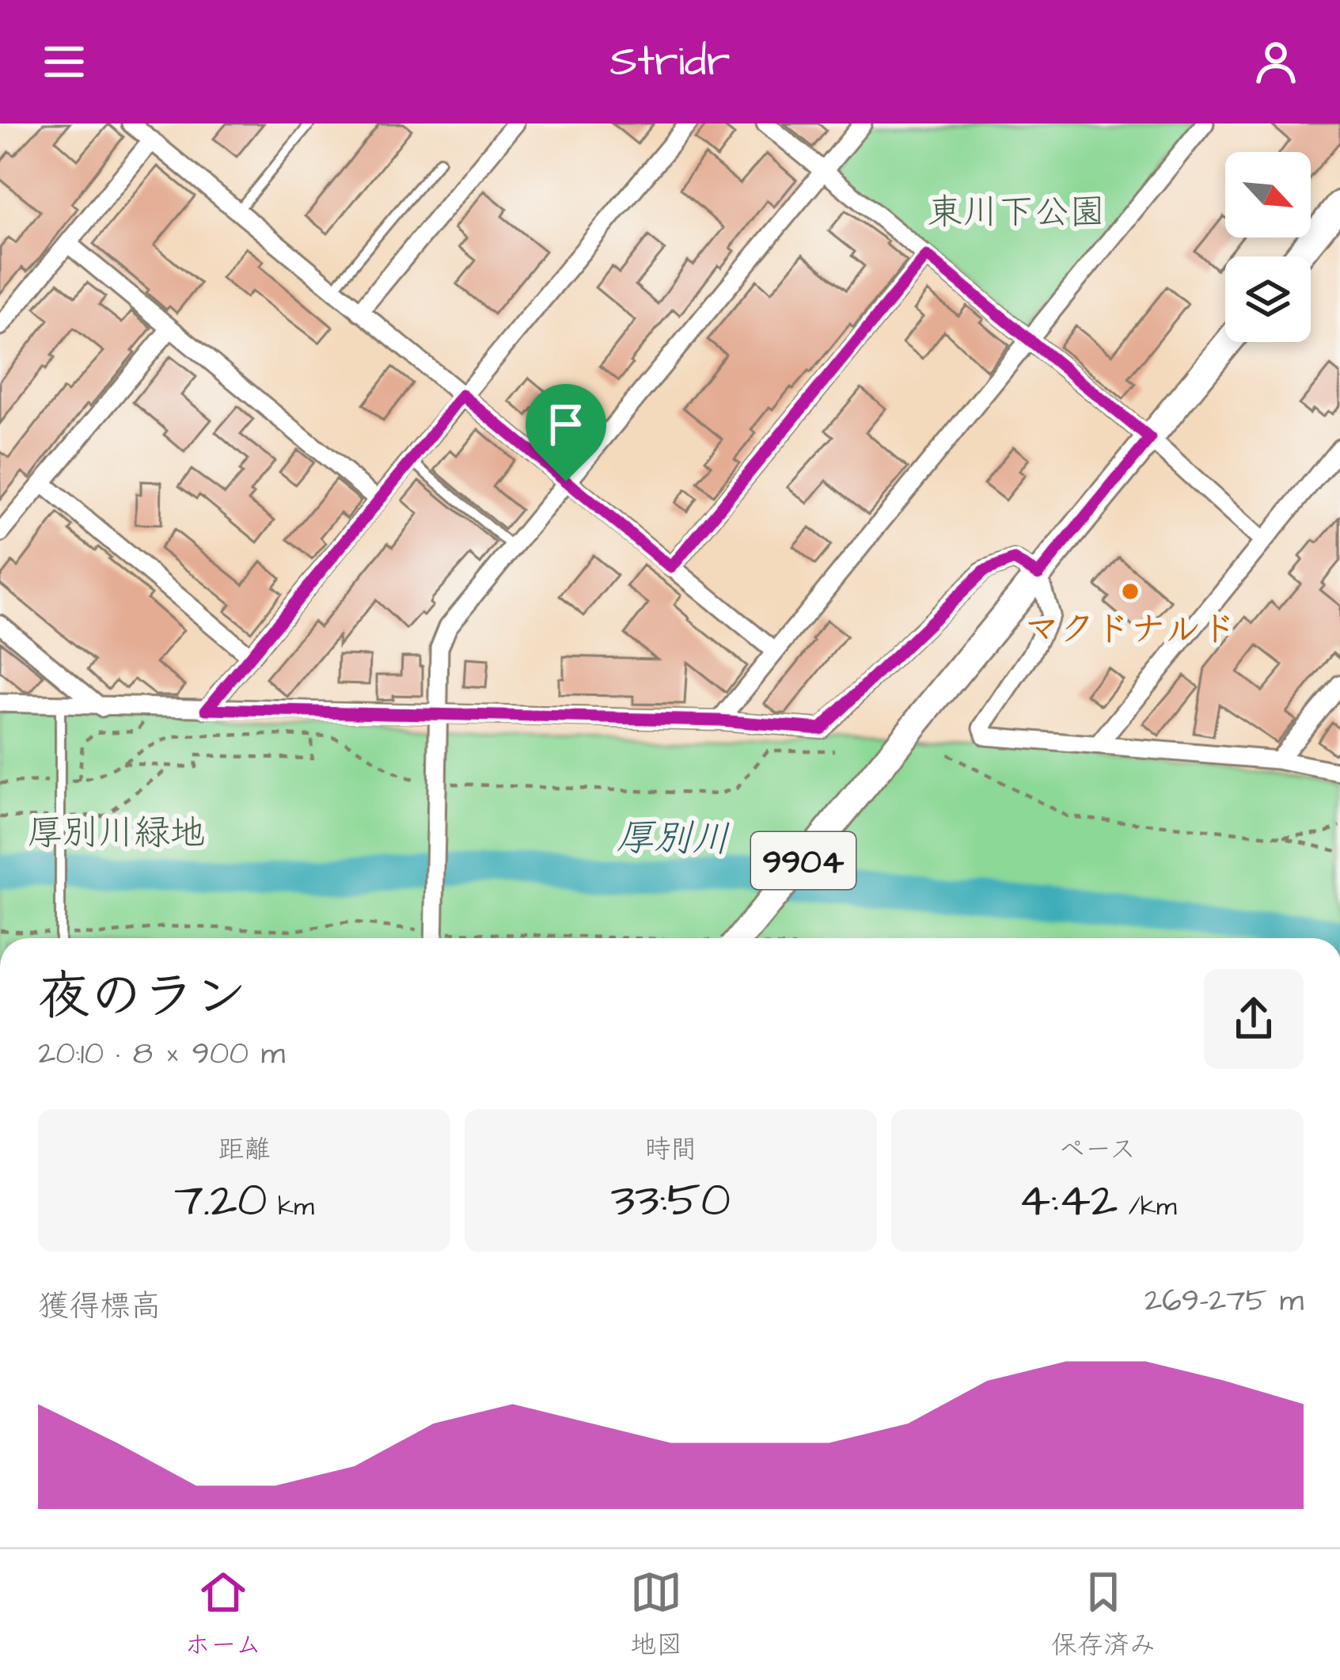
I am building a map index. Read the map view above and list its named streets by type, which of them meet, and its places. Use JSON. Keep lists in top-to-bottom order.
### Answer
{
  "streets": {
    "main road": ["9904"]
  },
  "water": ["厚別川"],
  "parks": ["東川下公園", "厚別川緑地"],
  "places": ["マクドナルド"],
  "north": "bottom right",
  "page": {
    "header": "Stridr",
    "heading": ["夜のラン", "20:10 · 8 × 900 m"],
    "stats": [
      ["距離", "7.20 km"],
      ["時間", "33:50"],
      ["ペース", "4:42 /km"]
    ],
    "chart": ["獲得標高", "269–275 m"],
    "tabs": ["ホーム", "地図", "保存済み"]
  }
}
